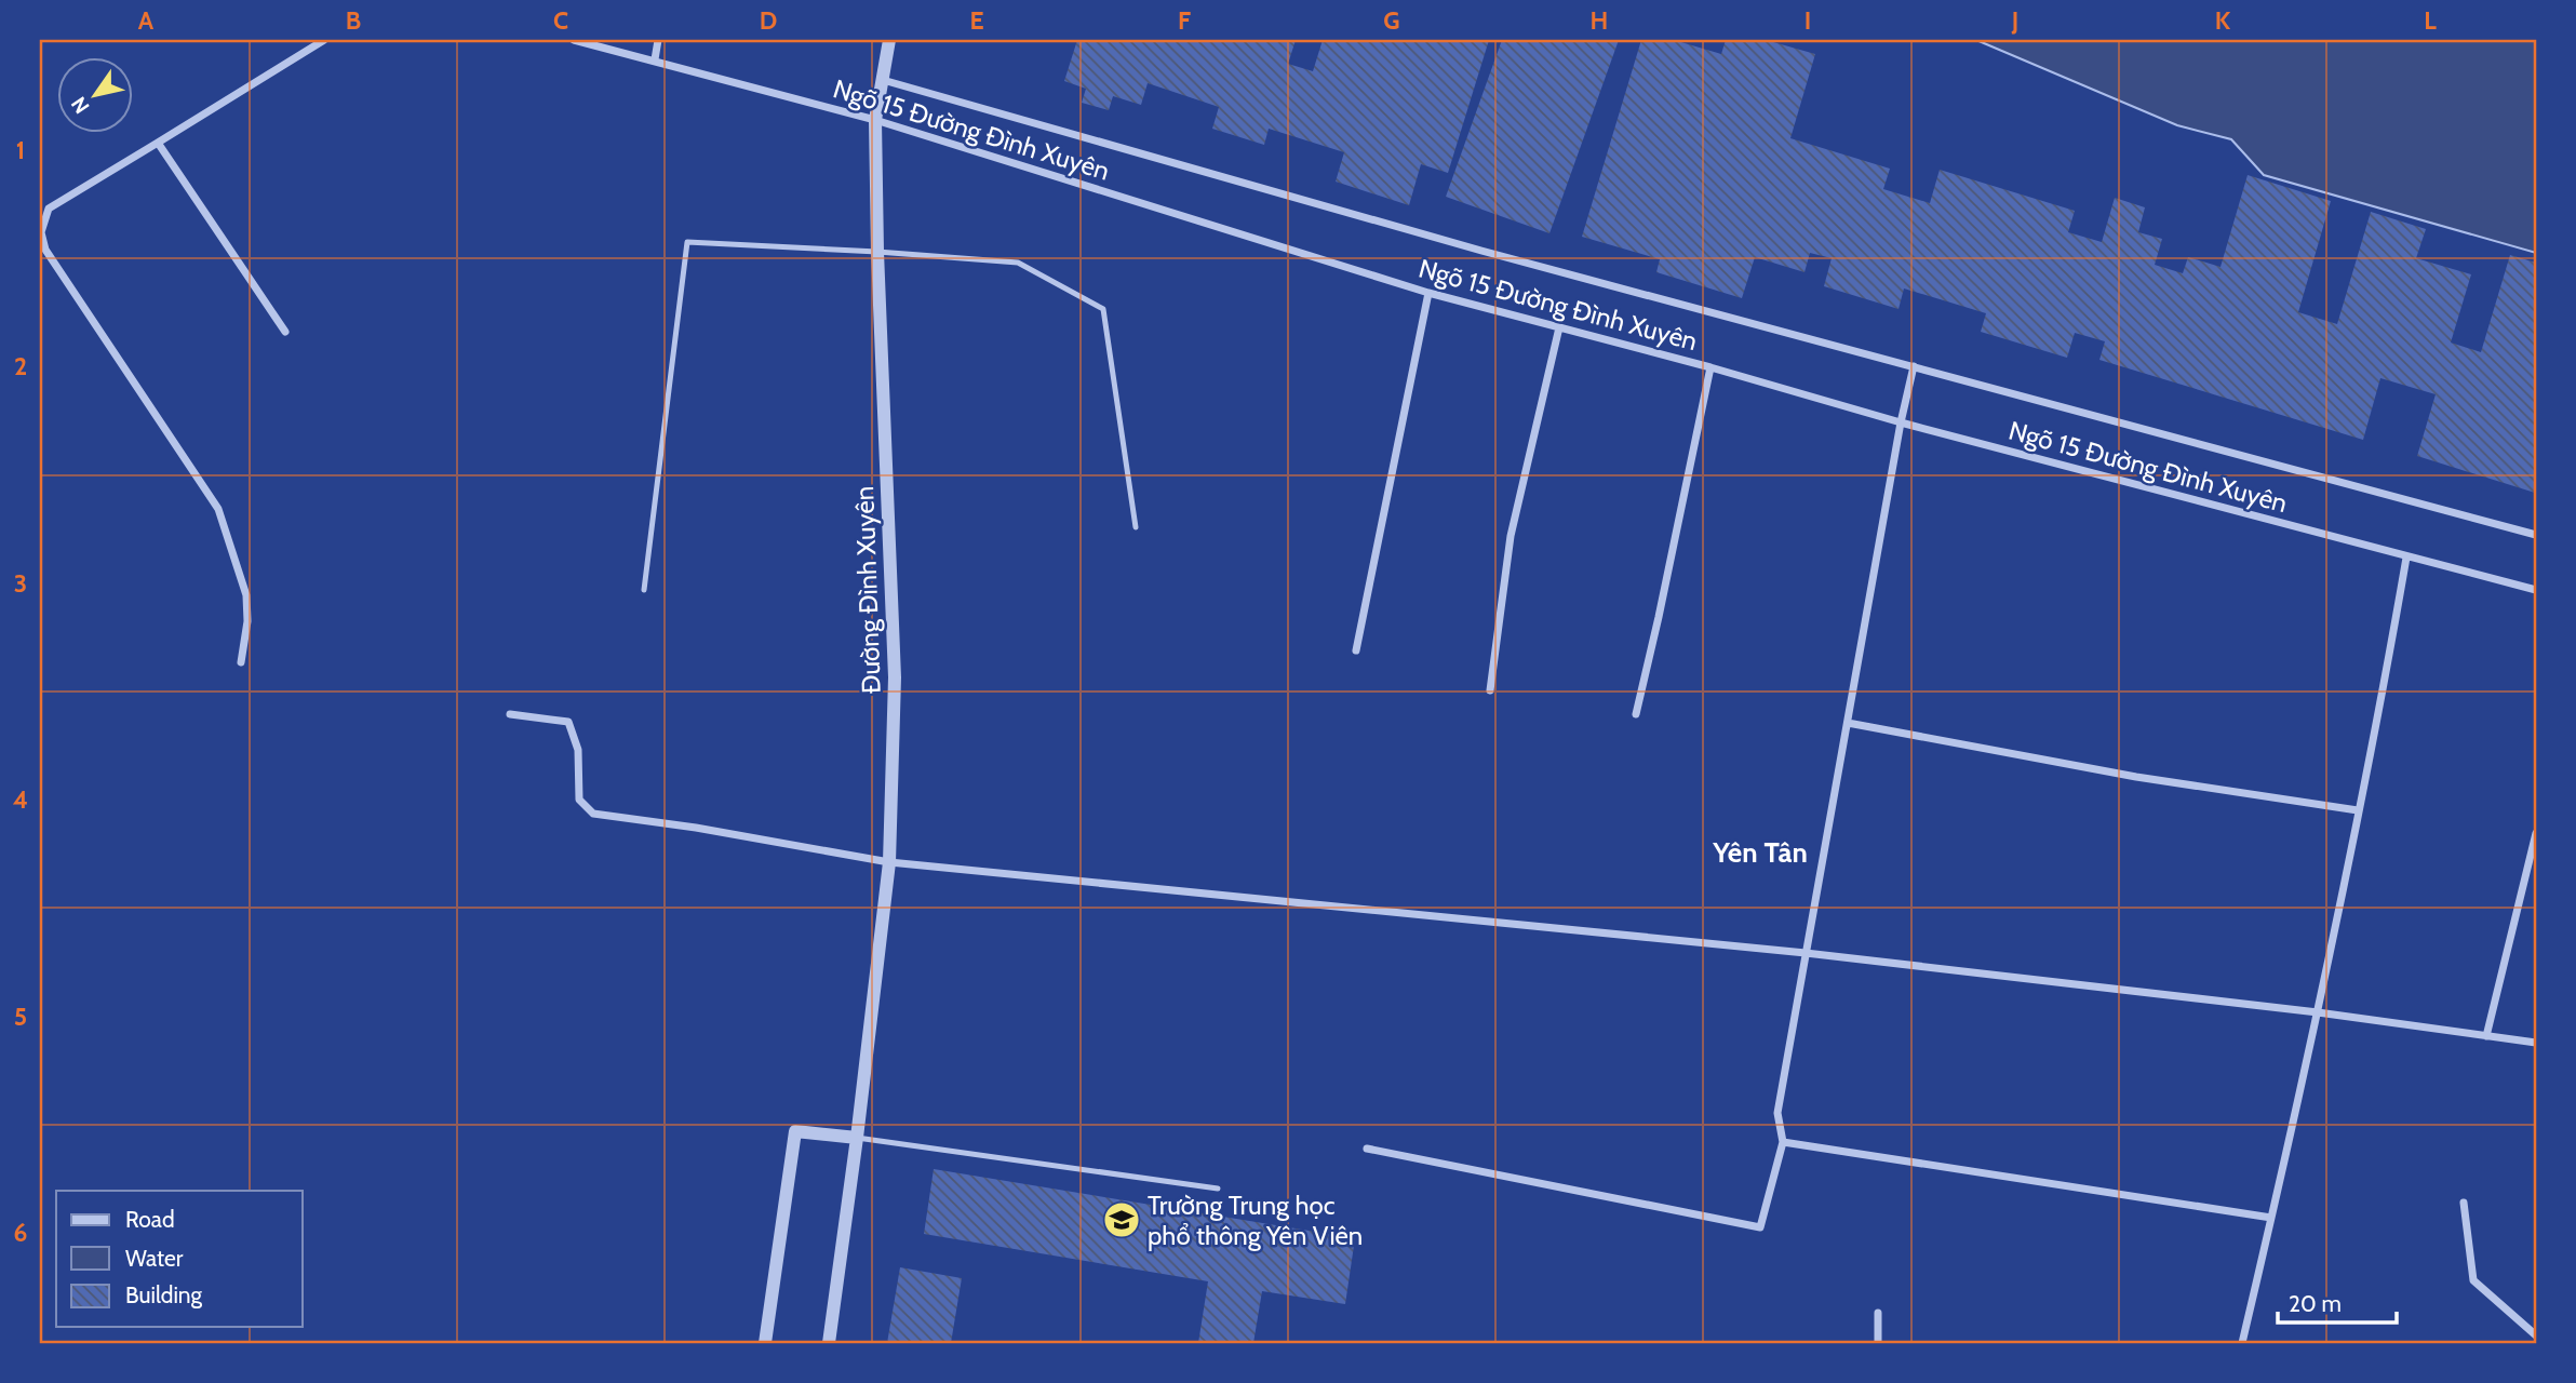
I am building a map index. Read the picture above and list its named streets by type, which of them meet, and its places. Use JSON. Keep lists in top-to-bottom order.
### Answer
{
  "streets": {
    "street": ["Ngõ 15 Đường Đình Xuyên", "Đường Đình Xuyên"]
  },
  "crossings": [
    ["Ngõ 15 Đường Đình Xuyên", "Đường Đình Xuyên"]
  ],
  "districts": ["Yên Tân"],
  "places": {
    "school or university": ["Trường Trung học phổ thông Yên Viên"]
  },
  "legend": ["Road", "Water", "Building"],
  "scale_bar": "20 m",
  "north": "bottom left",
  "grid": {
    "columns": [
      "A",
      "B",
      "C",
      "D",
      "E",
      "F",
      "G",
      "H",
      "I",
      "J",
      "K",
      "L"
    ],
    "rows": [
      "1",
      "2",
      "3",
      "4",
      "5",
      "6"
    ]
  }
}
